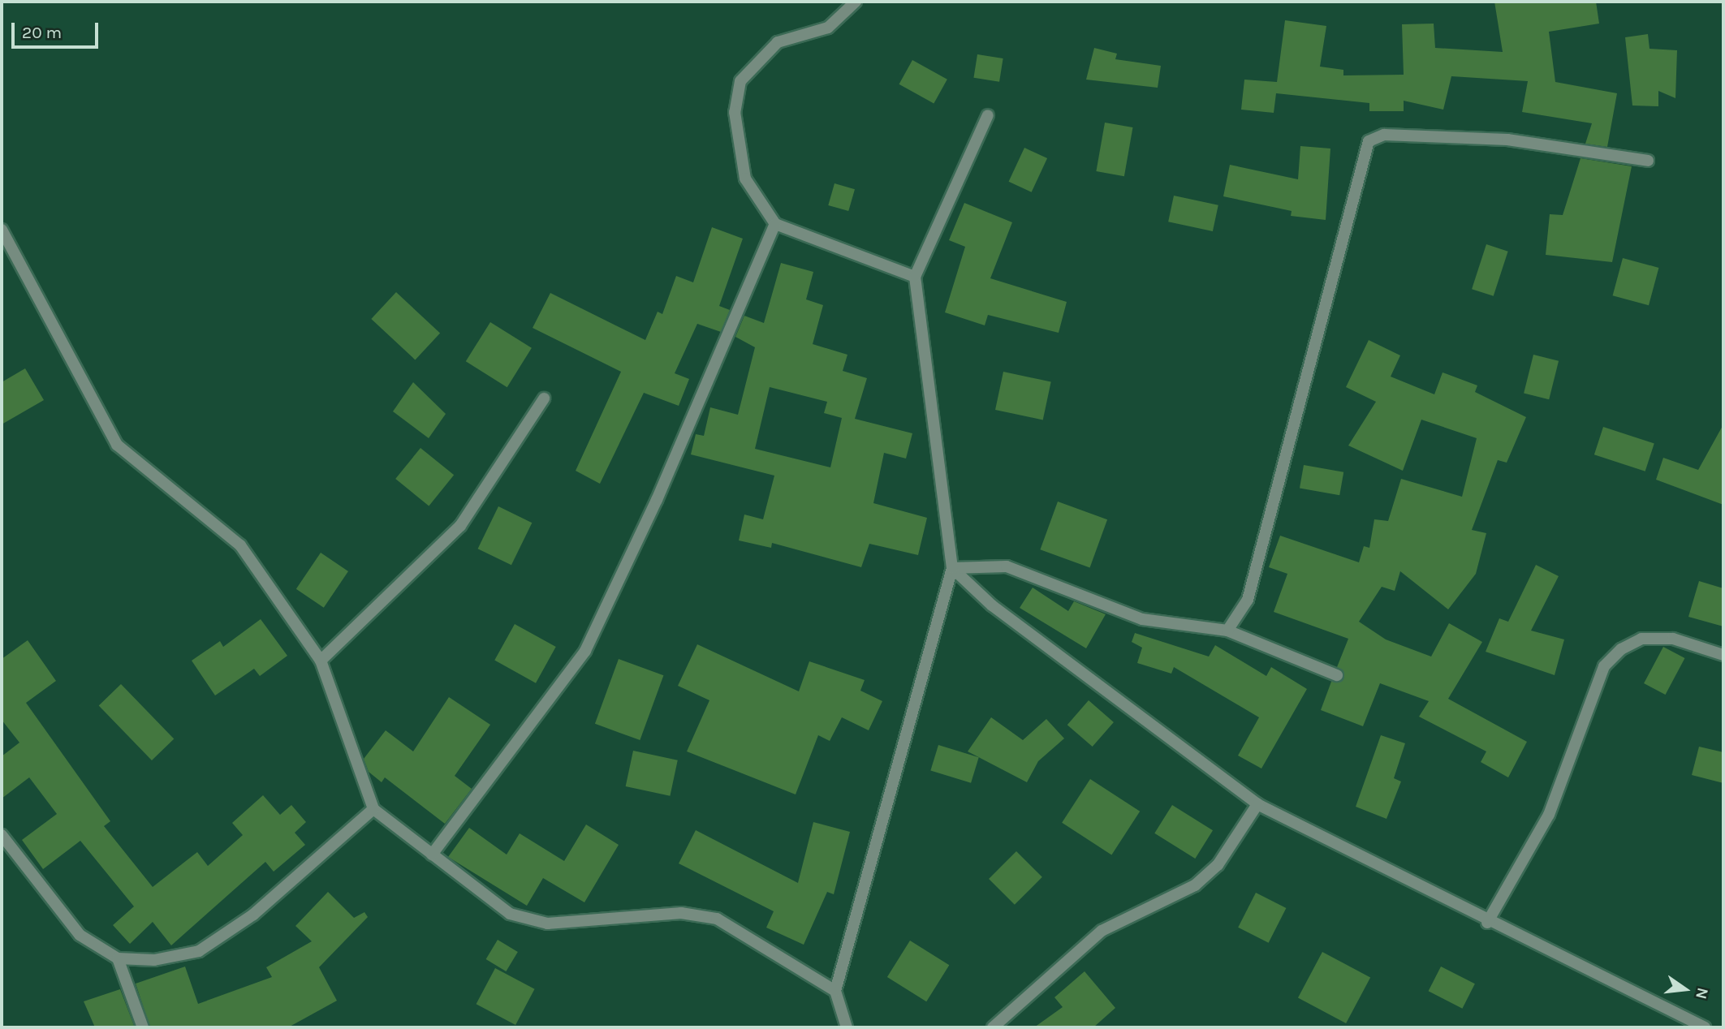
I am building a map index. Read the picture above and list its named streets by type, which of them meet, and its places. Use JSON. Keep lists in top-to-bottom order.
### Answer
{
  "scale_bar": "20 m",
  "north": "right"
}
